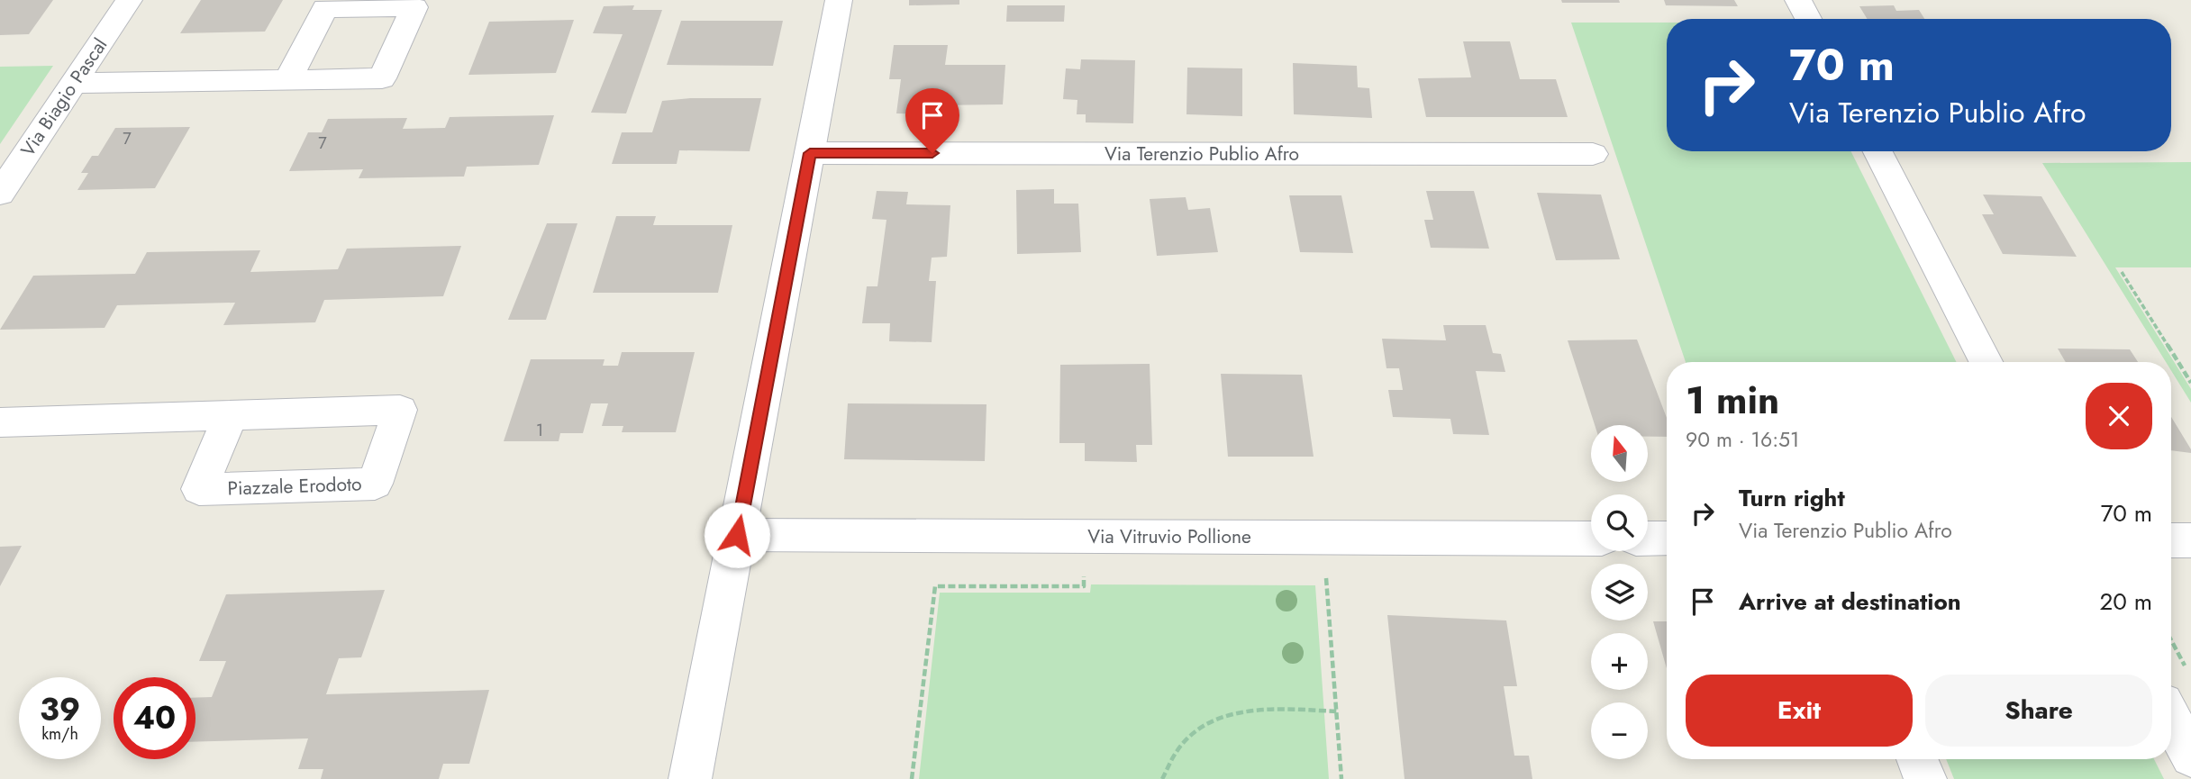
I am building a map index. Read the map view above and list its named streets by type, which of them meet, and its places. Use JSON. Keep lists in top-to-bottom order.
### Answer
{
  "streets": {
    "street": [
      "Via Biagio Pascal",
      "Via Terenzio Publio Afro",
      "Piazzale Erodoto",
      "Via Vitruvio Pollione"
    ]
  },
  "house_numbers": ["7", "7", "1"],
  "north": "top",
  "page": {
    "turn": ["70 m", "Via Terenzio Publio Afro"],
    "heading": ["1 min", "90 m · 16:51"],
    "map_buttons": ["+", "−"],
    "list": [
      {
        "name": "Turn right",
        "note": "Via Terenzio Publio Afro",
        "value": "70 m"
      },
      {
        "name": "Arrive at destination",
        "value": "20 m"
      }
    ],
    "buttons": ["Exit", "Share"],
    "speed": "39 km/h",
    "limit": "40"
  }
}
